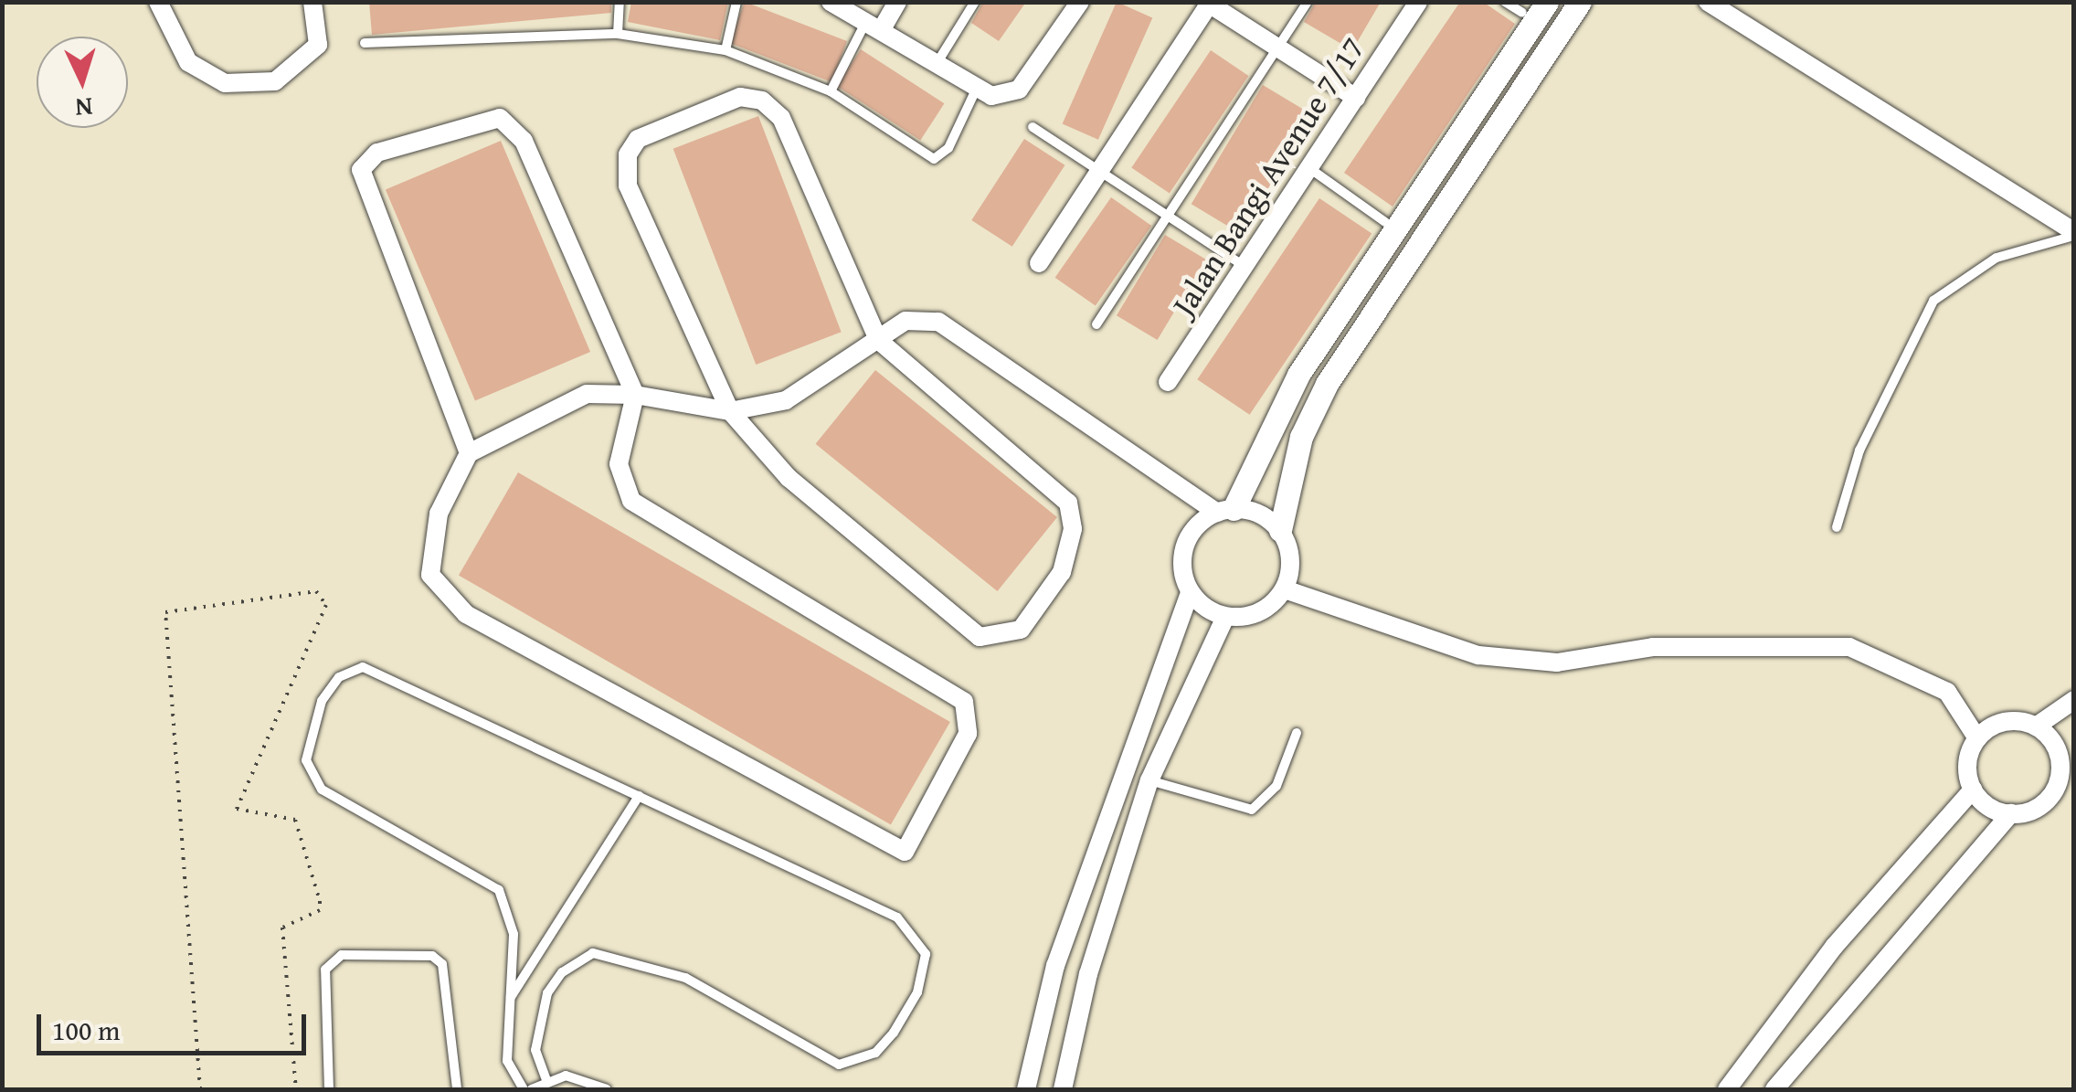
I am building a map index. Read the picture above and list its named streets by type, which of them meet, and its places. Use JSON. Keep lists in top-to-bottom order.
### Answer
{
  "streets": {
    "street": ["Jalan Bangi Avenue 7/17"]
  },
  "scale_bar": "100 m",
  "north": "bottom"
}
